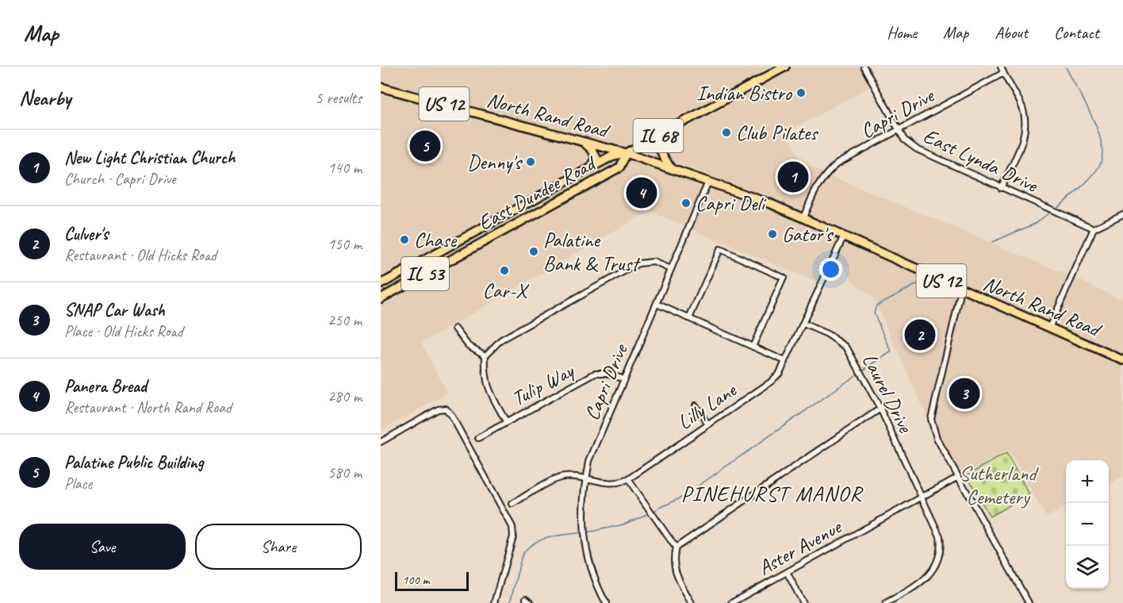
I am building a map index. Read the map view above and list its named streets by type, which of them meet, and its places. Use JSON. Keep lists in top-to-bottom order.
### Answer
{
  "streets": {
    "main road": [
      "US 12",
      "North Rand Road",
      "IL 68",
      "East Dundee Road",
      "IL 53"
    ],
    "street": [
      "Capri Drive",
      "East Lynda Drive",
      "Tulip Way",
      "Laurel Drive",
      "Lilly Lane",
      "Aster Avenue"
    ]
  },
  "crossings": [
    ["Capri Drive", "North Rand Road"],
    ["Capri Drive", "East Lynda Drive"],
    ["Capri Drive", "Tulip Way"],
    ["Capri Drive", "Lilly Lane"],
    ["North Rand Road", "East Dundee Road"],
    ["North Rand Road", "Lilly Lane"],
    ["Laurel Drive", "Lilly Lane"],
    ["Laurel Drive", "Aster Avenue"]
  ],
  "districts": ["PINEHURST MANOR"],
  "parks": ["Sutherland Cemetery"],
  "places": [
    "Indian Bistro",
    "Club Pilates",
    "Denny's",
    "Capri Deli",
    "Gator's",
    "Chase",
    "Palatine Bank & Trust",
    "Car-X"
  ],
  "scale_bar": "100 m",
  "page": {
    "header": "Map",
    "nav": [
      "Home",
      "Map",
      "About",
      "Contact"
    ],
    "heading": ["Nearby", "5 results"],
    "list": [
      {
        "mark": "1",
        "name": "New Light Christian Church",
        "note": "Church · Capri Drive",
        "value": "140 m"
      },
      {
        "mark": "2",
        "name": "Culver's",
        "note": "Restaurant · Old Hicks Road",
        "value": "150 m"
      },
      {
        "mark": "3",
        "name": "SNAP Car Wash",
        "note": "Place · Old Hicks Road",
        "value": "250 m"
      },
      {
        "mark": "4",
        "name": "Panera Bread",
        "note": "Restaurant · North Rand Road",
        "value": "280 m"
      },
      {
        "mark": "5",
        "name": "Palatine Public Building",
        "note": "Place",
        "value": "580 m"
      }
    ],
    "pins": [
      "5",
      "1",
      "4",
      "2",
      "3"
    ],
    "map_buttons": ["+", "−"],
    "buttons": ["Save", "Share"],
    "scale": "100 m"
  }
}
